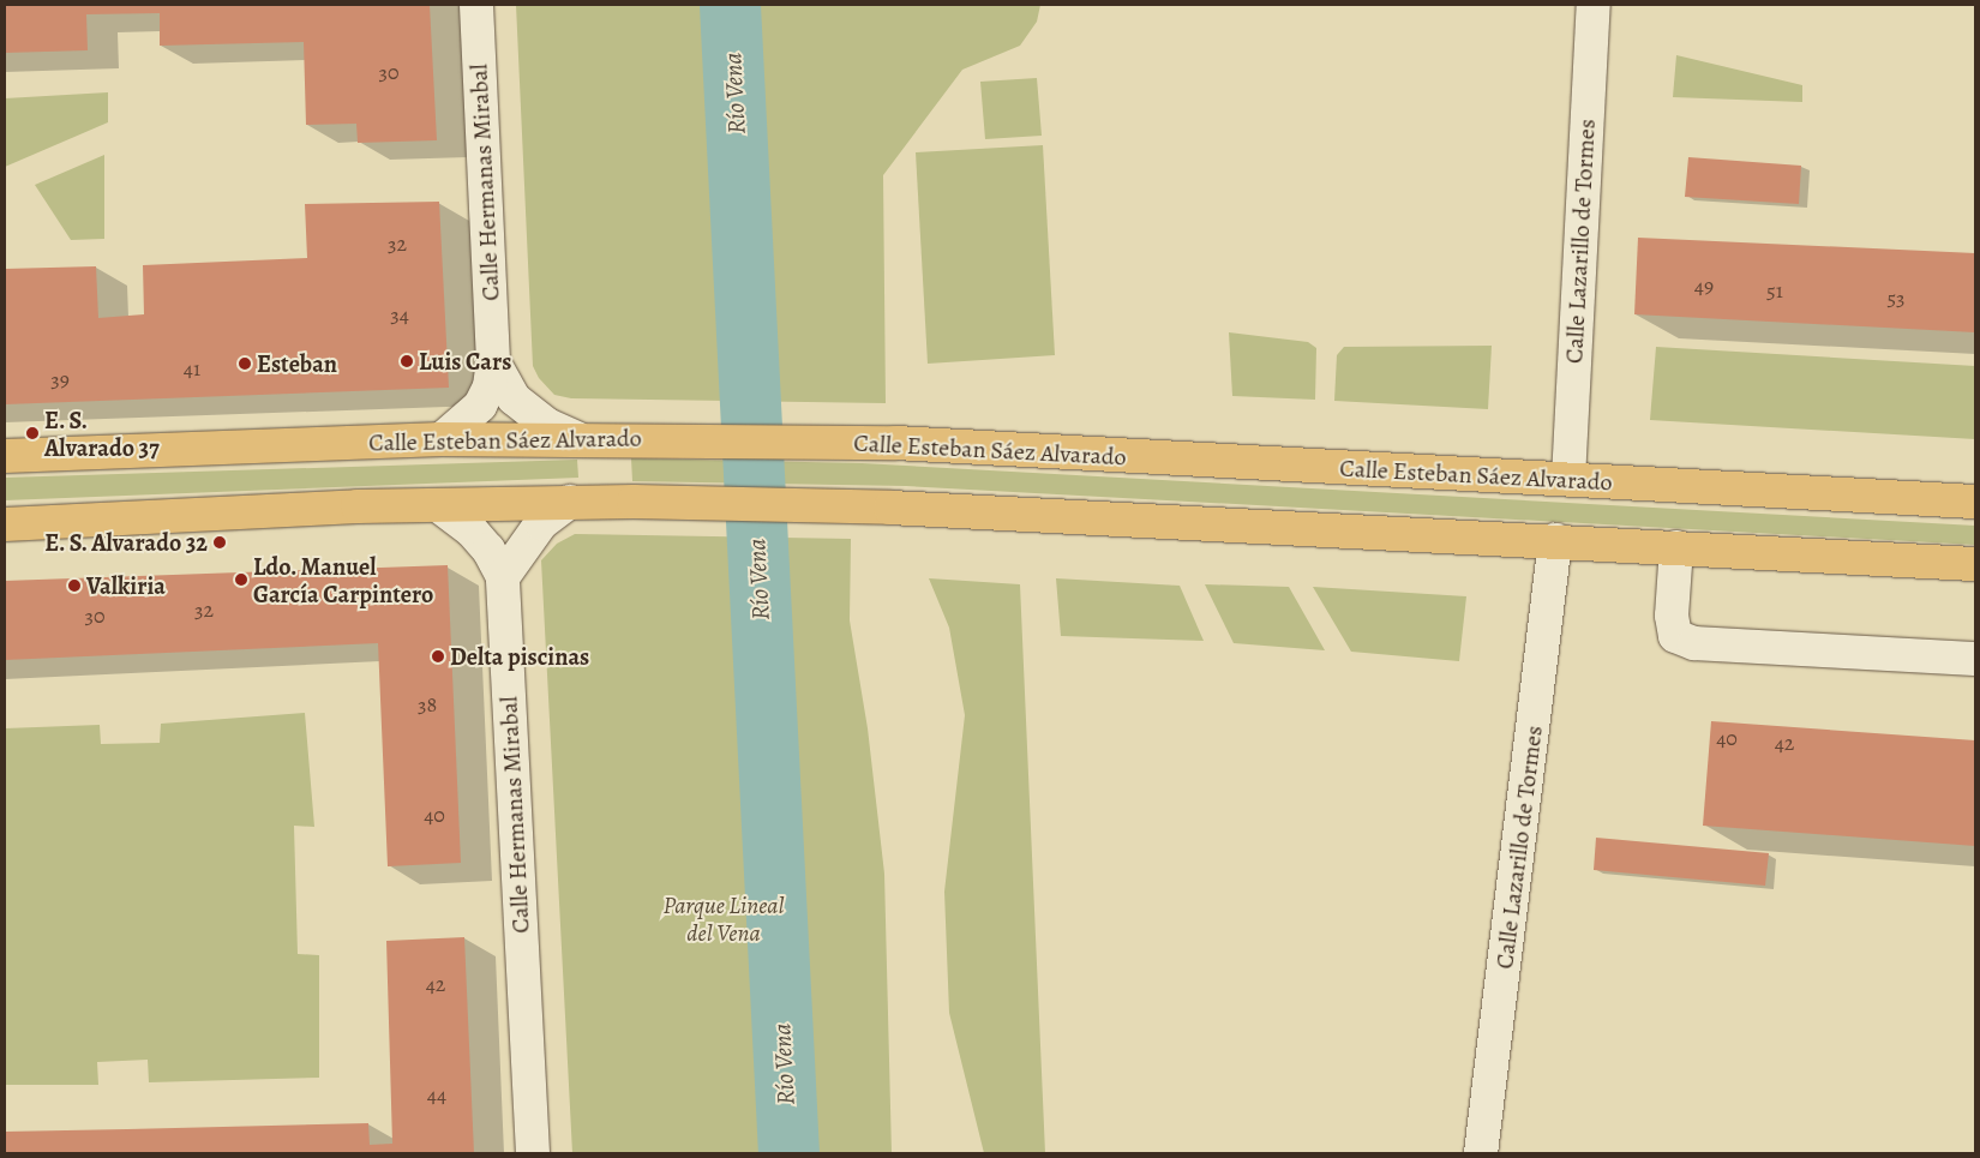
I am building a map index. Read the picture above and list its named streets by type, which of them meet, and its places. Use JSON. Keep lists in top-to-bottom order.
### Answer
{
  "streets": {
    "main road": ["Calle Esteban Sáez Alvarado"],
    "street": ["Calle Hermanas Mirabal", "Calle Lazarillo de Tormes"]
  },
  "crossings": [
    ["Calle Hermanas Mirabal", "Calle Esteban Sáez Alvarado"],
    ["Calle Lazarillo de Tormes", "Calle Esteban Sáez Alvarado"]
  ],
  "water": ["Río Vena"],
  "parks": ["Parque Lineal del Vena"],
  "places": [
    "Luis Cars",
    "Esteban",
    "E. S. Alvarado 37",
    "E. S. Alvarado 32",
    "Ldo. Manuel García Carpintero",
    "Valkiria",
    "Delta piscinas"
  ],
  "house_numbers": [
    "30",
    "32",
    "49",
    "51",
    "53",
    "34",
    "41",
    "39",
    "32",
    "30",
    "38",
    "40",
    "42",
    "40",
    "42",
    "44"
  ]
}
